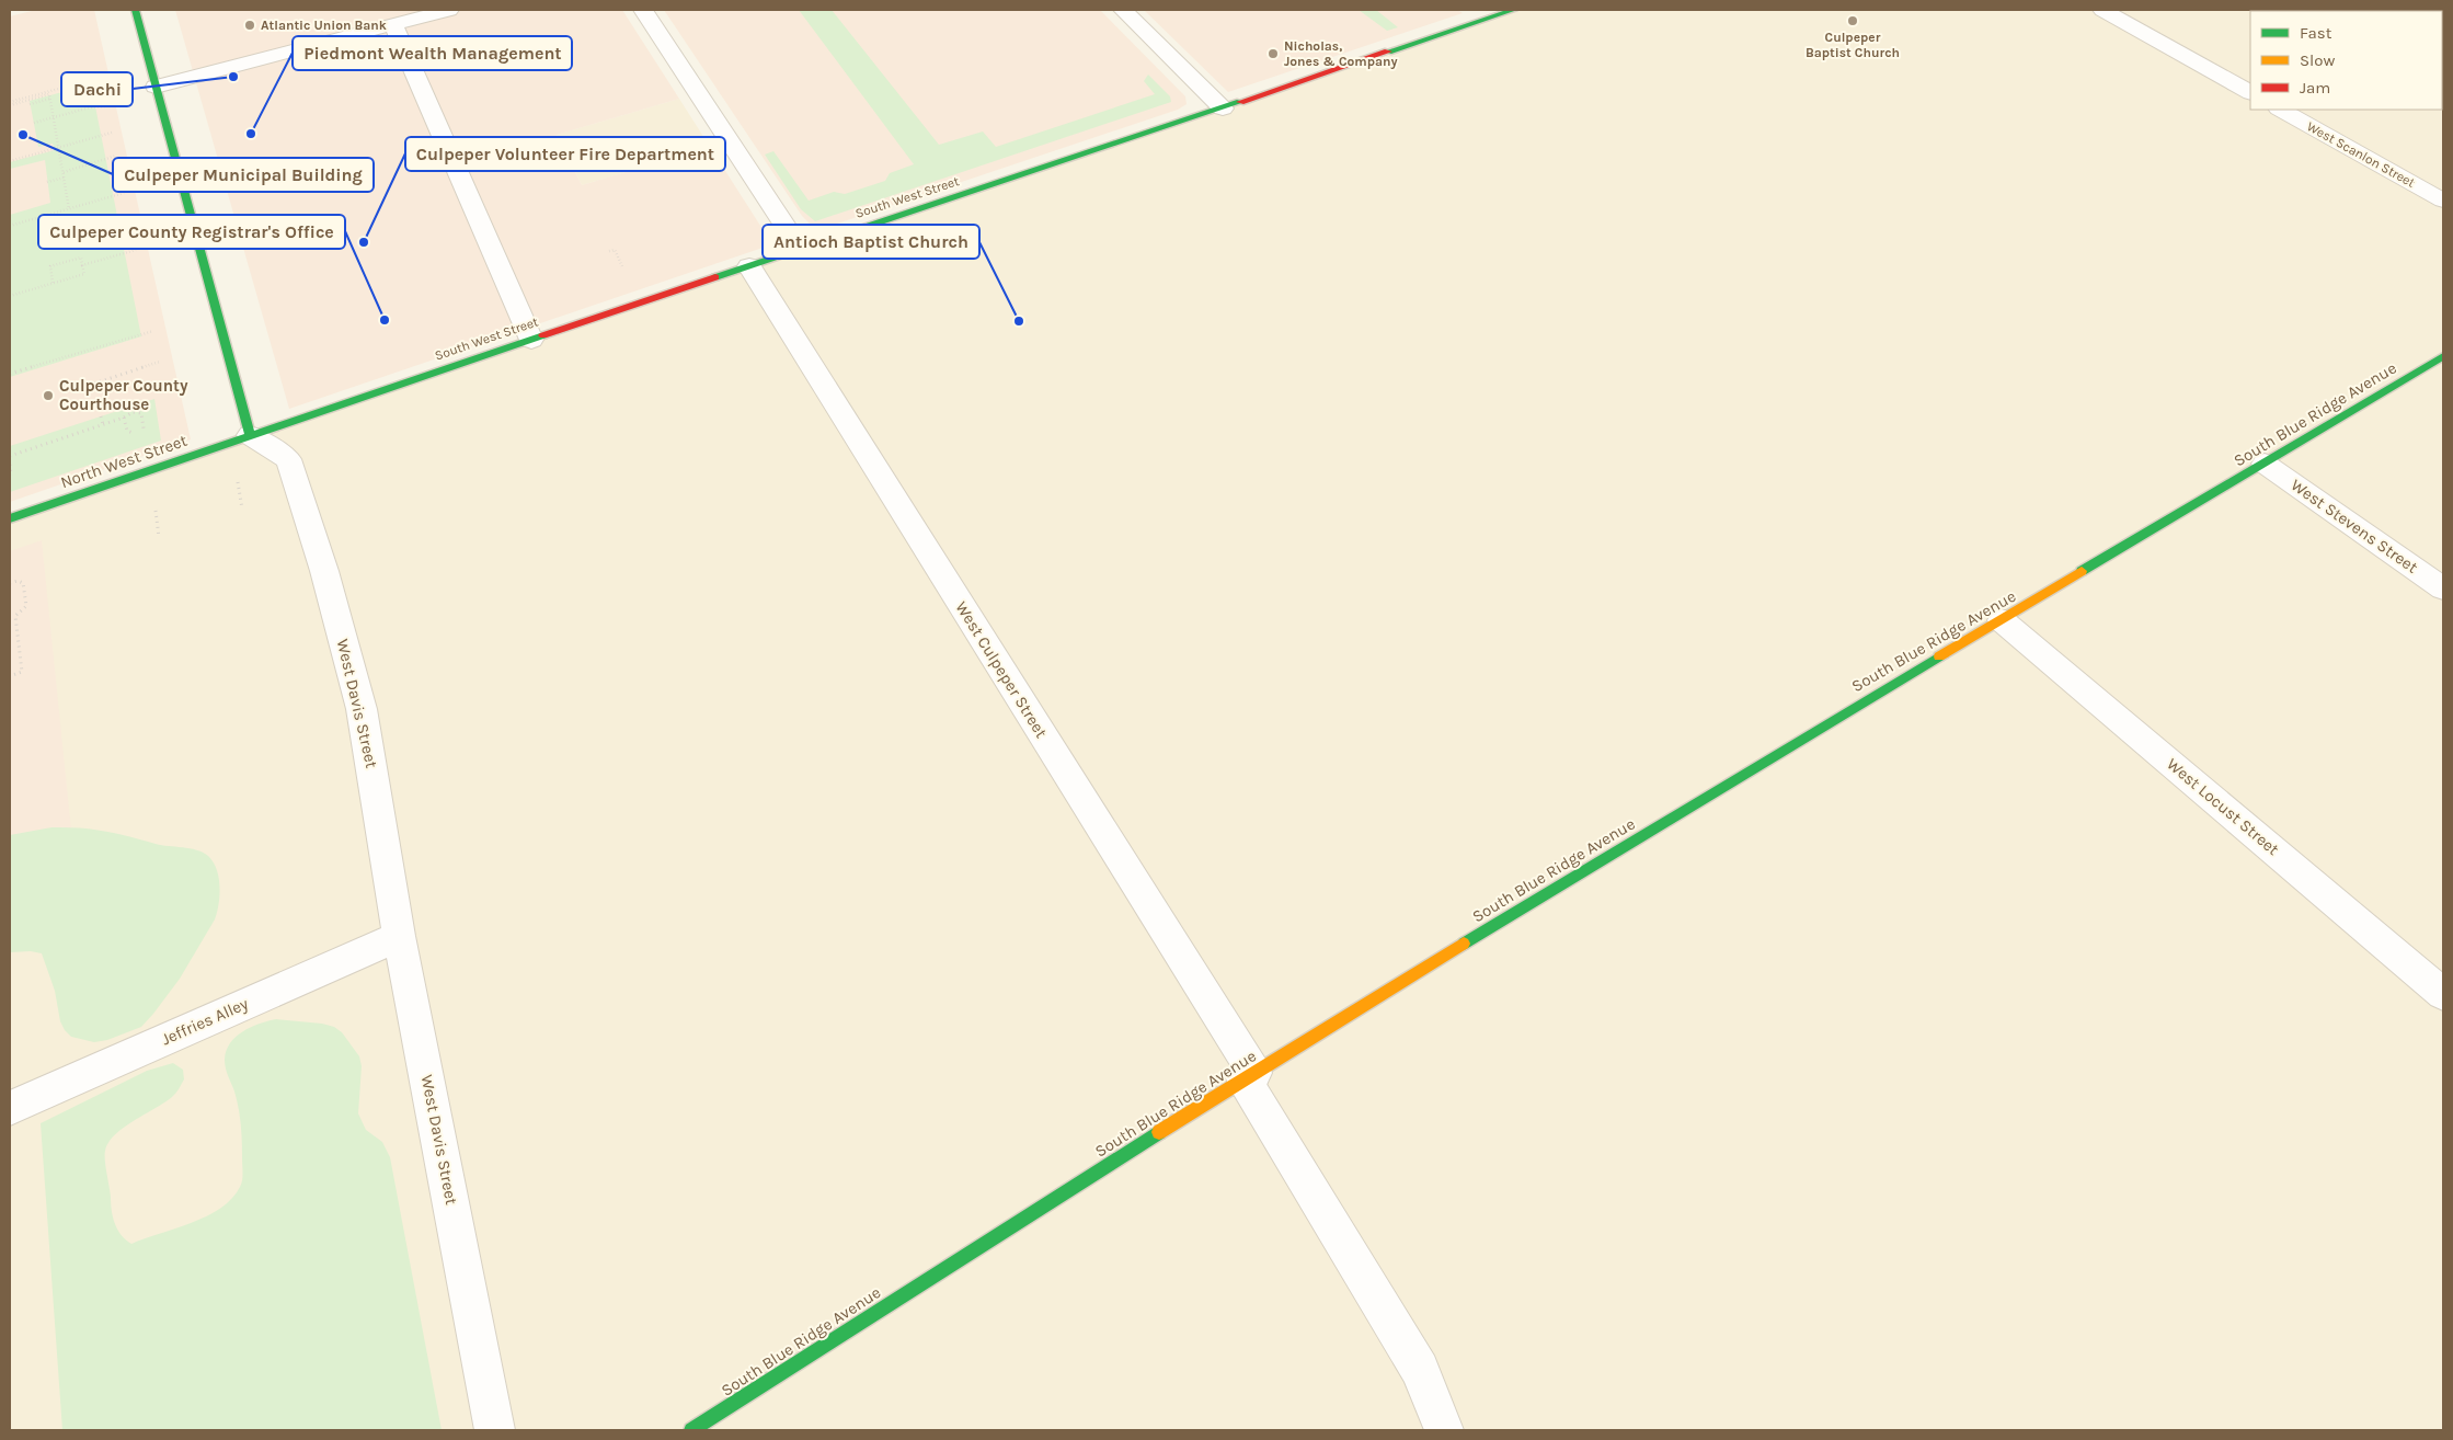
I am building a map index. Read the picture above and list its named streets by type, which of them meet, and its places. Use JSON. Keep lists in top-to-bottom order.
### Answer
{
  "streets": {
    "street": [
      "West Scanlon Street",
      "South West Street",
      "South Blue Ridge Avenue",
      "North West Street",
      "West Stevens Street",
      "West Culpeper Street",
      "West Davis Street",
      "West Locust Street",
      "Jeffries Alley"
    ]
  },
  "crossings": [
    ["South West Street", "North West Street"],
    ["South West Street", "West Culpeper Street"],
    ["South West Street", "West Davis Street"],
    ["South Blue Ridge Avenue", "West Stevens Street"],
    ["South Blue Ridge Avenue", "West Culpeper Street"],
    ["South Blue Ridge Avenue", "West Locust Street"],
    ["North West Street", "West Davis Street"],
    ["West Davis Street", "Jeffries Alley"]
  ],
  "places": [
    "Culpeper Baptist Church",
    "Atlantic Union Bank",
    "Nicholas, Jones & Company",
    "Dachi",
    "Piedmont Wealth Management",
    "Culpeper Municipal Building",
    "Culpeper Volunteer Fire Department",
    "Culpeper County Registrar's Office",
    "Antioch Baptist Church",
    "Culpeper County Courthouse"
  ],
  "legend": ["Fast", "Slow", "Jam"]
}
